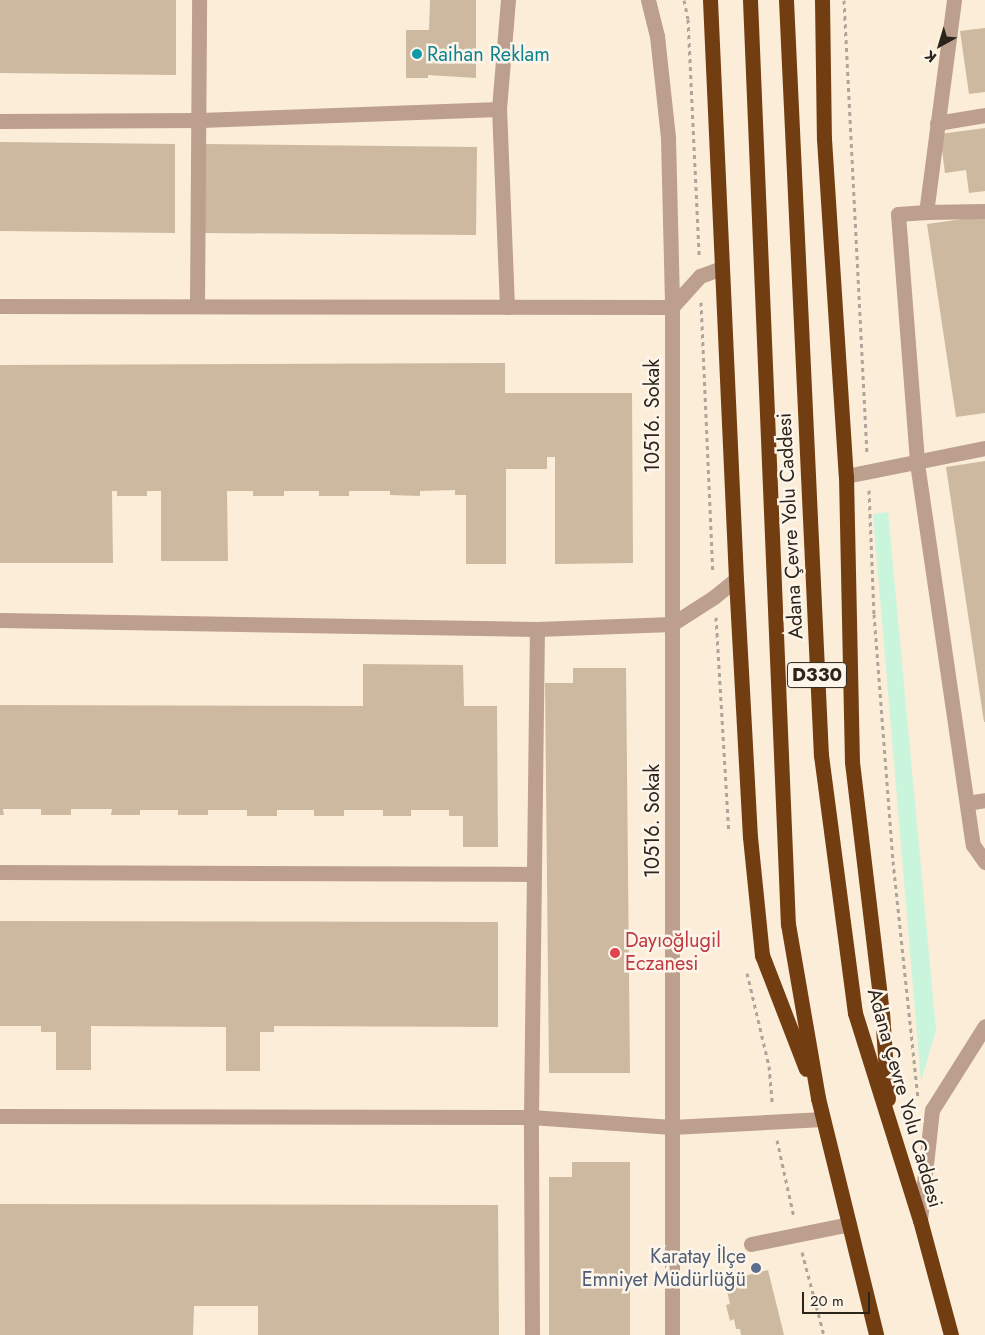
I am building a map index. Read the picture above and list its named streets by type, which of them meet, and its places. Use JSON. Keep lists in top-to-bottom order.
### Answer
{
  "streets": {
    "highway": ["Adana Çevre Yolu Caddesi", "D330"],
    "street": ["10516. Sokak"]
  },
  "places": ["Raihan Reklam", "Dayıoğlugil Eczanesi", "Karatay İlçe Emniyet Müdürlüğü"],
  "scale_bar": "20 m",
  "north": "bottom left"
}
